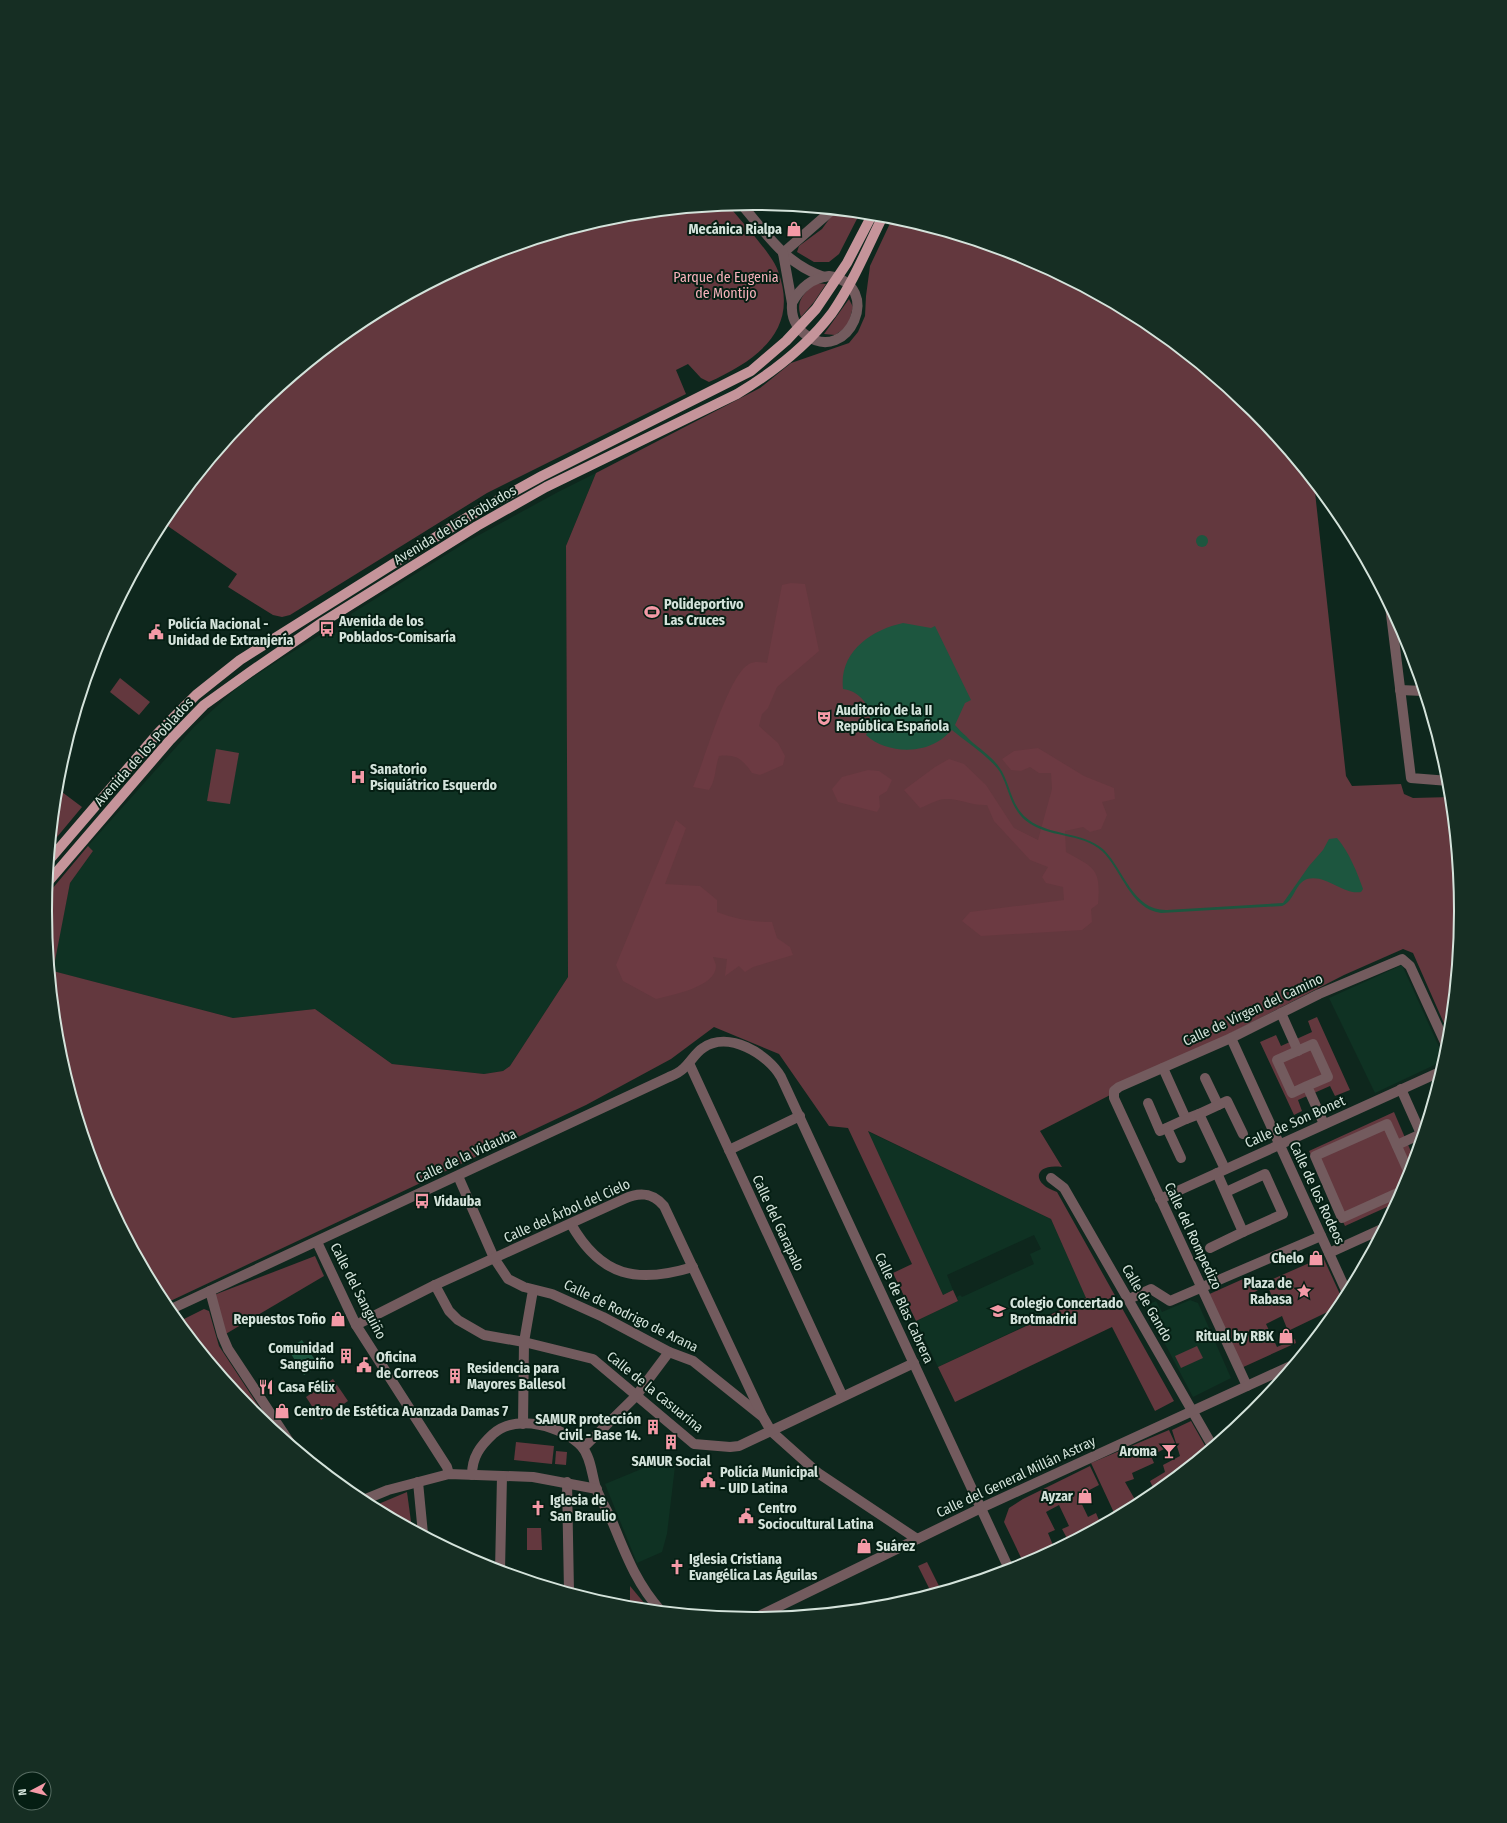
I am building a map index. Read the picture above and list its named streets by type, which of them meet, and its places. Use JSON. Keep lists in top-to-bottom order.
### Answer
{
  "streets": {
    "main road": ["Avenida de los Poblados"],
    "street": [
      "Calle de Virgen del Camino",
      "Calle de Son Bonet",
      "Calle de la Vidauba",
      "Calle de los Rodeos",
      "Calle del Árbol del Cielo",
      "Calle del Garapalo",
      "Calle del Rompedizo",
      "Calle del Sanguiño",
      "Calle de Gando",
      "Calle de Blas Cabrera",
      "Calle de Rodrigo de Arana",
      "Calle de la Casuarina",
      "Calle del General Millán Astray"
    ]
  },
  "crossings": [
    ["Calle de Virgen del Camino", "Calle de los Rodeos"],
    ["Calle de Virgen del Camino", "Calle del Rompedizo"],
    ["Calle de Son Bonet", "Calle de los Rodeos"],
    ["Calle de Son Bonet", "Calle del Rompedizo"],
    ["Calle de la Vidauba", "Calle del Garapalo"],
    ["Calle de la Vidauba", "Calle del Sanguiño"],
    ["Calle de la Vidauba", "Calle de Blas Cabrera"],
    ["Calle de la Vidauba", "Calle de Rodrigo de Arana"],
    ["Calle del Árbol del Cielo", "Calle del Sanguiño"],
    ["Calle del Árbol del Cielo", "Calle de Rodrigo de Arana"],
    ["Calle del Árbol del Cielo", "Calle de la Casuarina"],
    ["Calle del Garapalo", "Calle de la Casuarina"],
    ["Calle del Rompedizo", "Calle del General Millán Astray"],
    ["Calle de Gando", "Calle del General Millán Astray"],
    ["Calle de Blas Cabrera", "Calle de la Casuarina"],
    ["Calle de Blas Cabrera", "Calle del General Millán Astray"],
    ["Calle de Rodrigo de Arana", "Calle de la Casuarina"],
    ["Calle de Rodrigo de Arana", "Calle del General Millán Astray"]
  ],
  "parks": ["Parque de Eugenia de Montijo"],
  "places": {
    "shop": [
      "Mecánica Rialpa",
      "Chelo",
      "Repuestos Toño",
      "Ritual by RBK",
      "Centro de Estética Avanzada Damas 7",
      "Ayzar",
      "Suárez"
    ],
    "sports": ["Polideportivo Las Cruces"],
    "bus stop": ["Avenida de los Poblados-Comisaría", "Vidauba"],
    "public building": [
      "Policía Nacional - Unidad de Extranjería",
      "Oficina de Correos",
      "Policía Municipal - UID Latina",
      "Centro Sociocultural Latina"
    ],
    "theatre": ["Auditorio de la II República Española"],
    "hospital": ["Sanatorio Psiquiátrico Esquerdo"],
    "place": ["Plaza de Rabasa"],
    "school or university": ["Colegio Concertado Brotmadrid"],
    "building": [
      "Comunidad Sanguiño",
      "Residencia para Mayores Ballesol",
      "SAMUR protección civil - Base 14.",
      "SAMUR Social"
    ],
    "restaurant": ["Casa Félix"],
    "bar": ["Aroma"],
    "church": ["Iglesia de San Braulio", "Iglesia Cristiana Evangélica Las Águilas"]
  },
  "north": "left"
}
